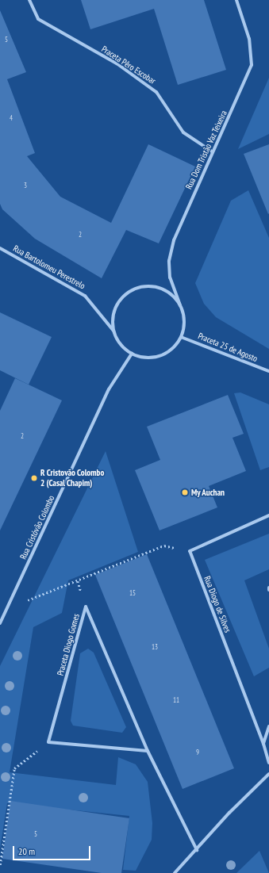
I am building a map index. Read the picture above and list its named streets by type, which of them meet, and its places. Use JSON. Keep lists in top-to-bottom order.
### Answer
{
  "streets": {
    "street": [
      "Praceta Pêro Escobar",
      "Rua Dom Tristão Vaz Teixeira",
      "Rua Bartolomeu Perestrelo",
      "Praceta 25 de Agosto",
      "Rua Cristóvão Colombo",
      "Rua Diogo de Silves",
      "Praceta Diogo Gomes"
    ]
  },
  "crossings": [
    ["Praceta Pêro Escobar", "Rua Dom Tristão Vaz Teixeira"],
    ["Rua Dom Tristão Vaz Teixeira", "Rua Bartolomeu Perestrelo"],
    ["Rua Dom Tristão Vaz Teixeira", "Praceta 25 de Agosto"],
    ["Rua Dom Tristão Vaz Teixeira", "Rua Cristóvão Colombo"],
    ["Rua Bartolomeu Perestrelo", "Praceta 25 de Agosto"],
    ["Rua Bartolomeu Perestrelo", "Rua Cristóvão Colombo"],
    ["Praceta 25 de Agosto", "Rua Cristóvão Colombo"]
  ],
  "places": ["R Cristovão Colombo 2 (Casal Chapim)", "My Auchan"],
  "house_numbers": [
    "5",
    "4",
    "3",
    "2",
    "2",
    "15",
    "13",
    "11",
    "9",
    "5"
  ],
  "scale_bar": "20 m"
}
